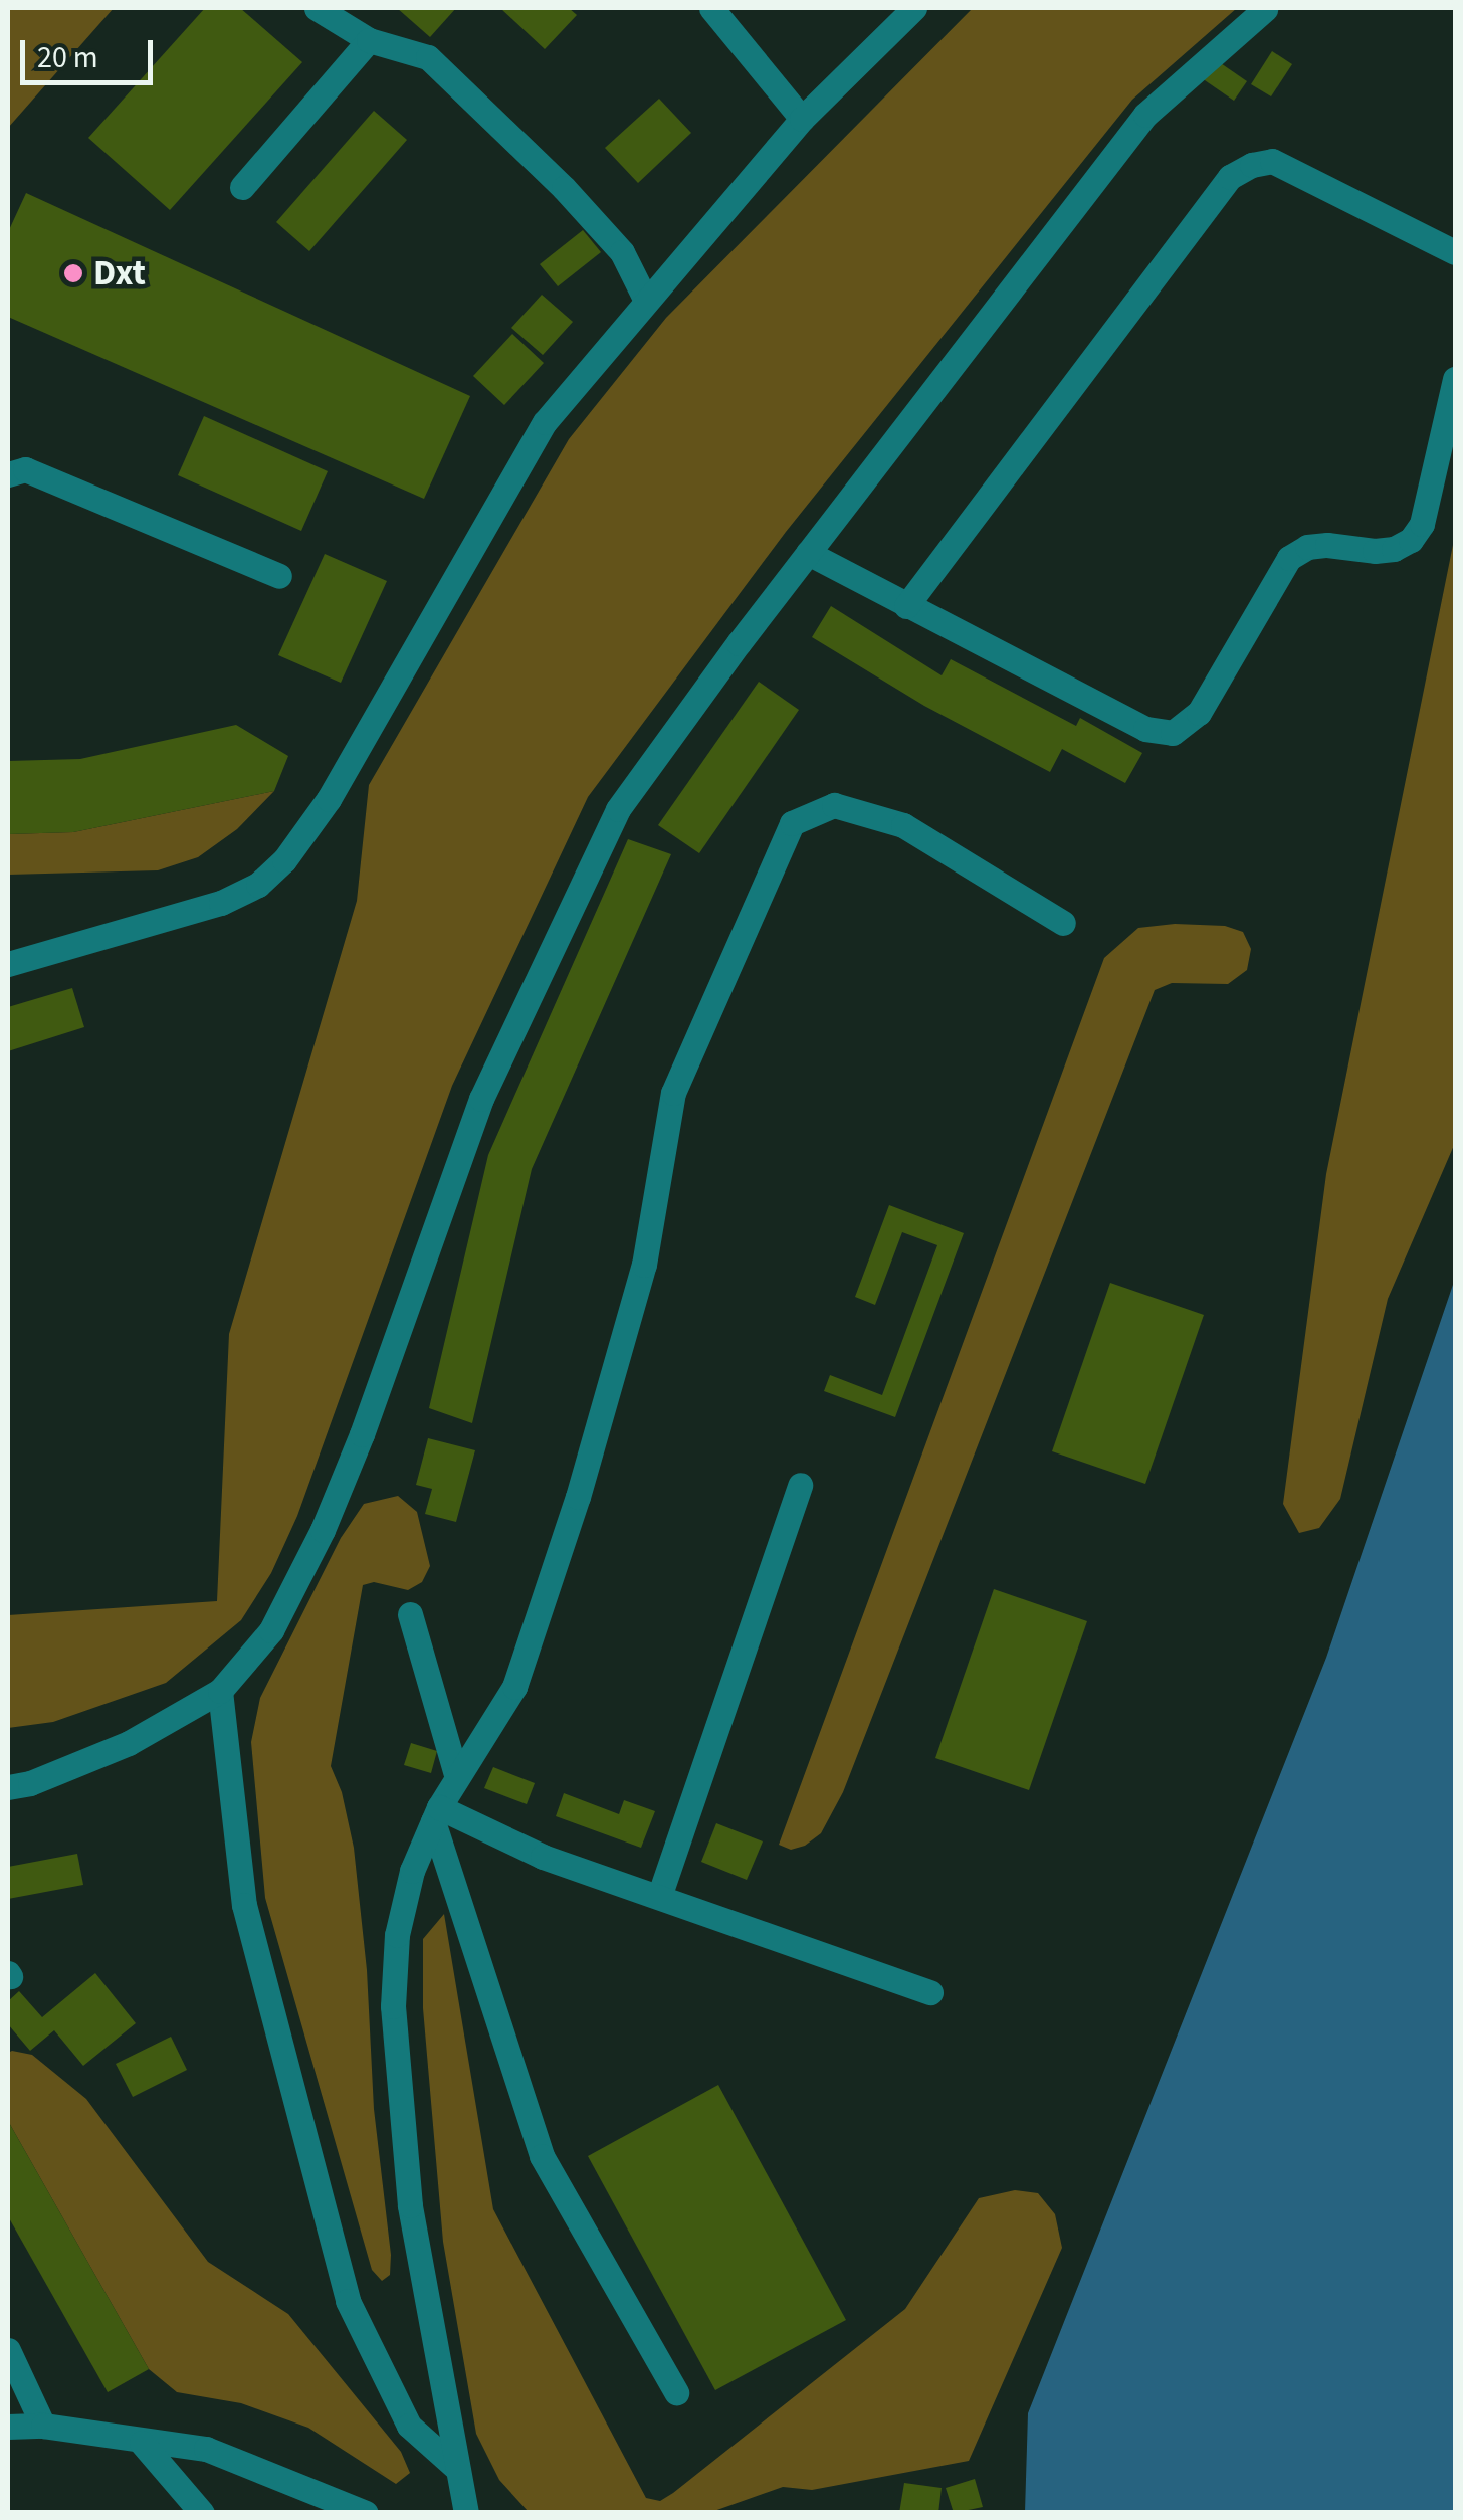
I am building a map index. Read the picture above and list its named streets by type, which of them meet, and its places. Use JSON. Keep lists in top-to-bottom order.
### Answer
{
  "places": ["Dxt"],
  "scale_bar": "20 m"
}
